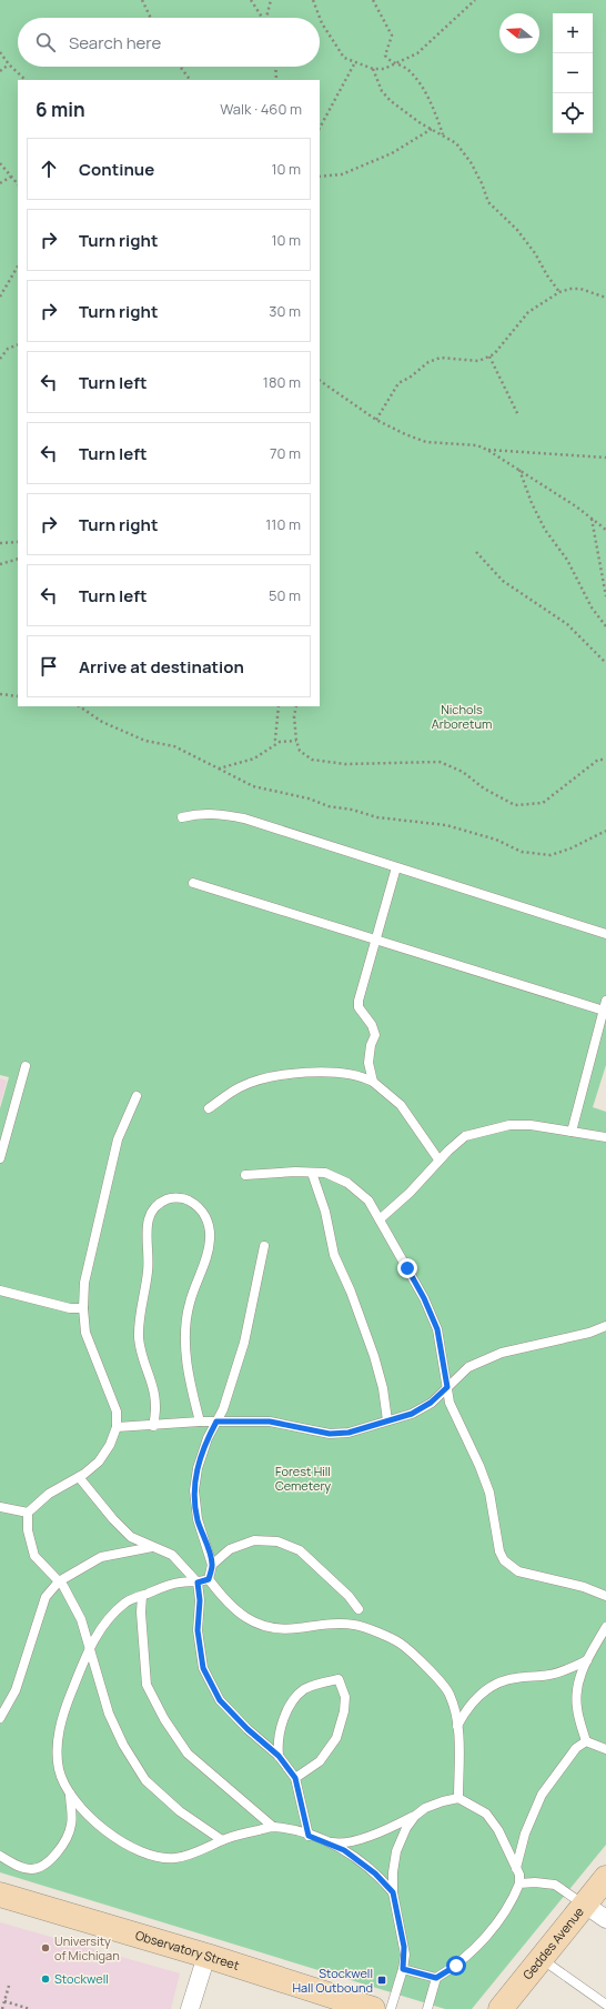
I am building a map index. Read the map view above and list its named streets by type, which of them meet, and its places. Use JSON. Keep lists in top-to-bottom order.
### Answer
{
  "streets": {
    "street": ["Geddes Avenue", "Observatory Street"]
  },
  "parks": ["Nichols Arboretum", "Forest Hill Cemetery"],
  "places": {
    "other": ["University of Michigan", "Stockwell"],
    "transit": ["Stockwell Hall Outbound"]
  },
  "north": "left",
  "page": {
    "map_buttons": ["+", "−"],
    "search": "Search here",
    "heading": ["6 min", "Walk · 460 m"],
    "list": [
      ["Continue", "10 m"],
      ["Turn right", "10 m"],
      ["Turn right", "30 m"],
      ["Turn left", "180 m"],
      ["Turn left", "70 m"],
      ["Turn right", "110 m"],
      ["Turn left", "50 m"],
      "Arrive at destination"
    ]
  }
}
